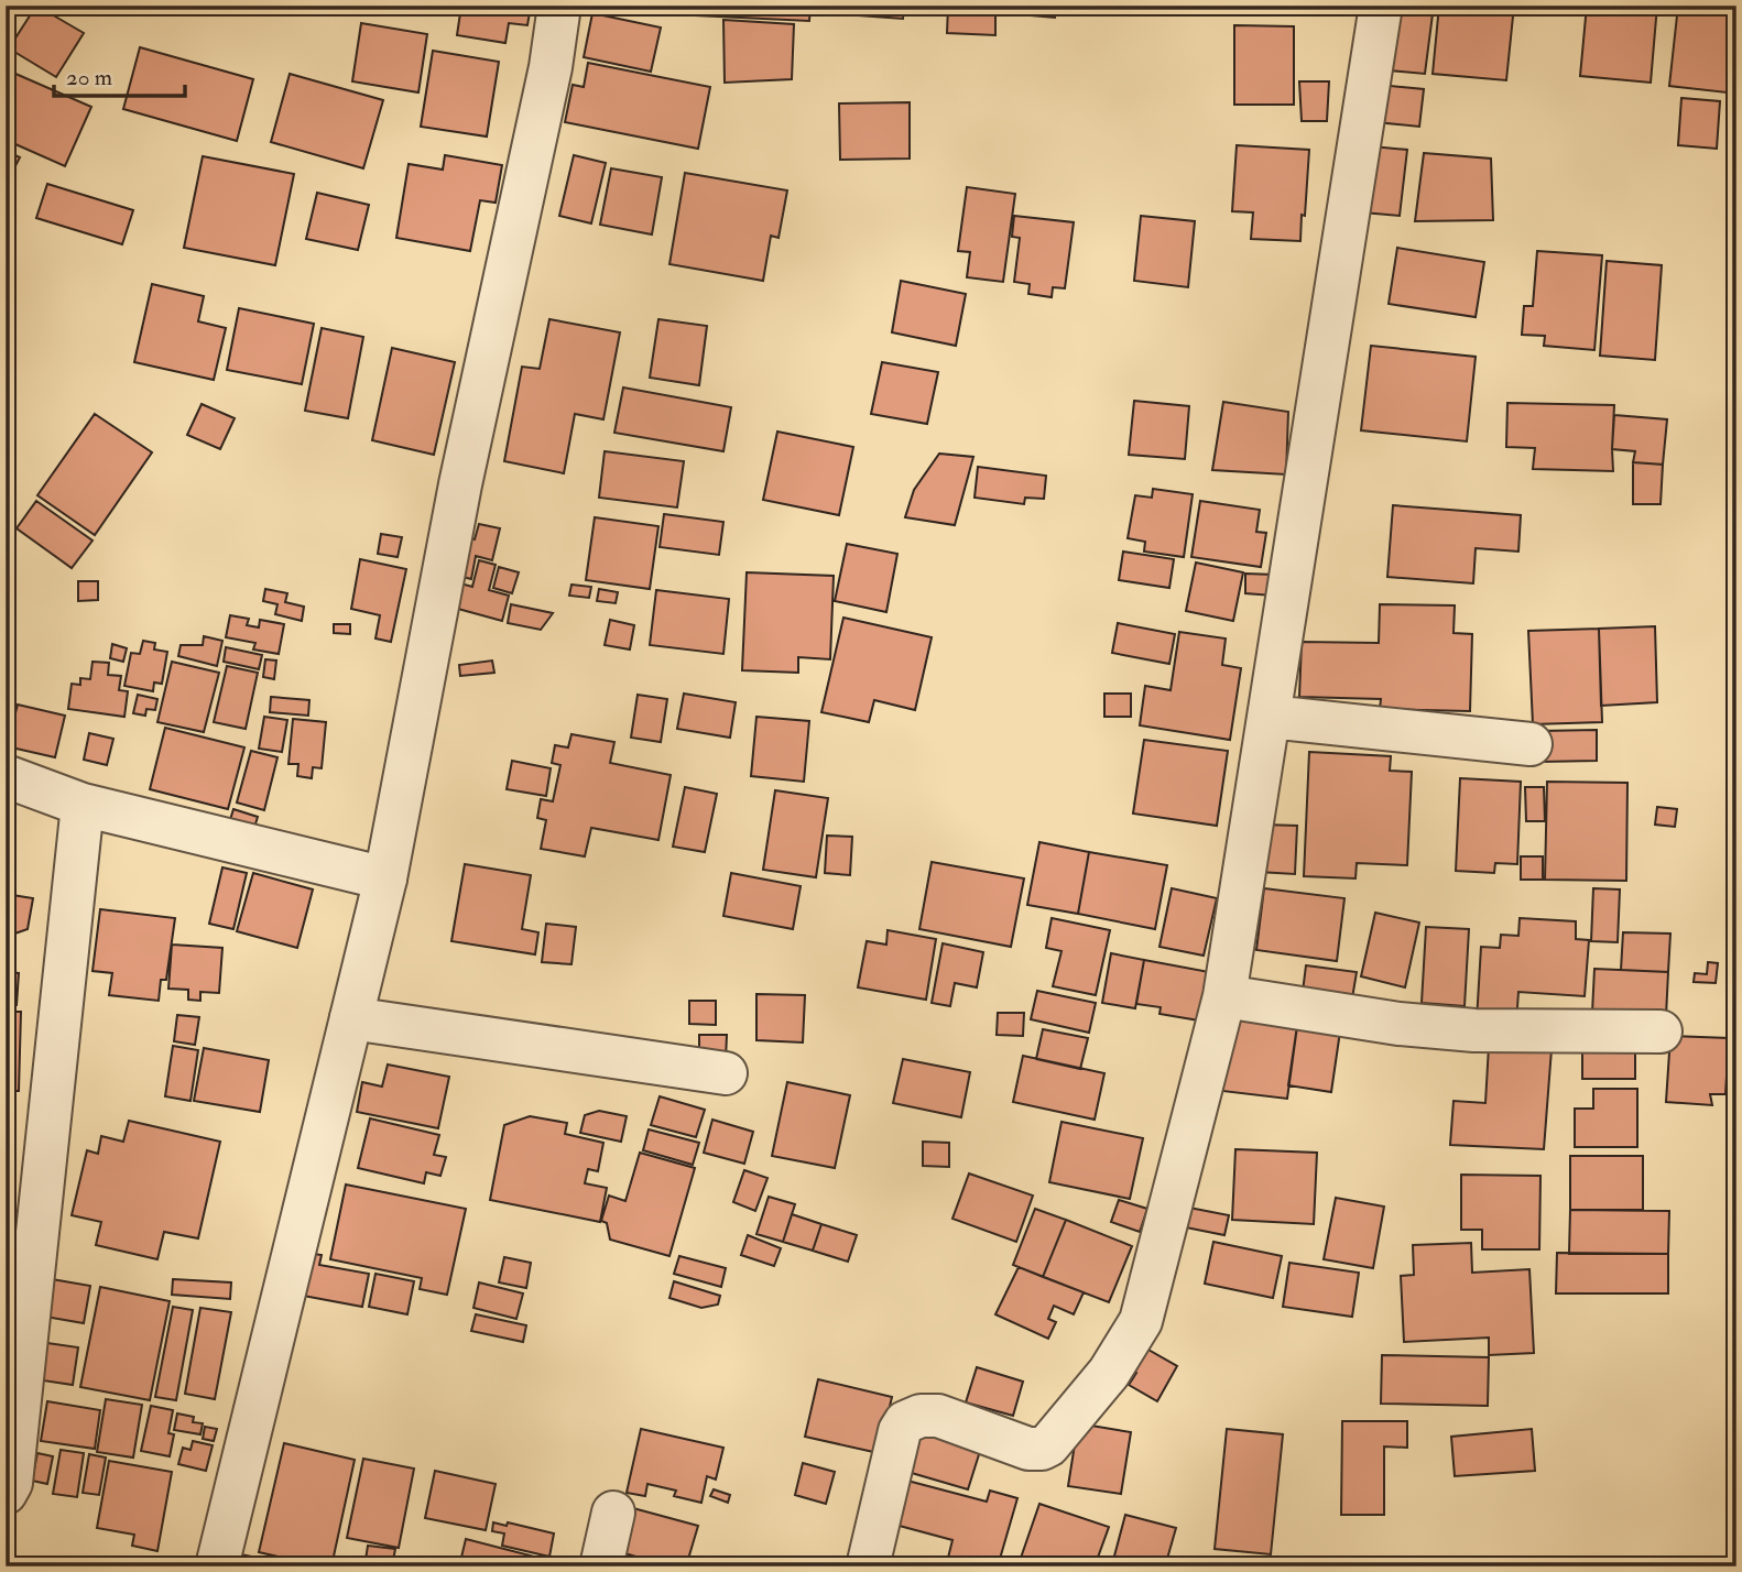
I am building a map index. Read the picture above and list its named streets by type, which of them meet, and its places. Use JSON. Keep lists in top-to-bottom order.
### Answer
{
  "scale_bar": "20 m"
}
